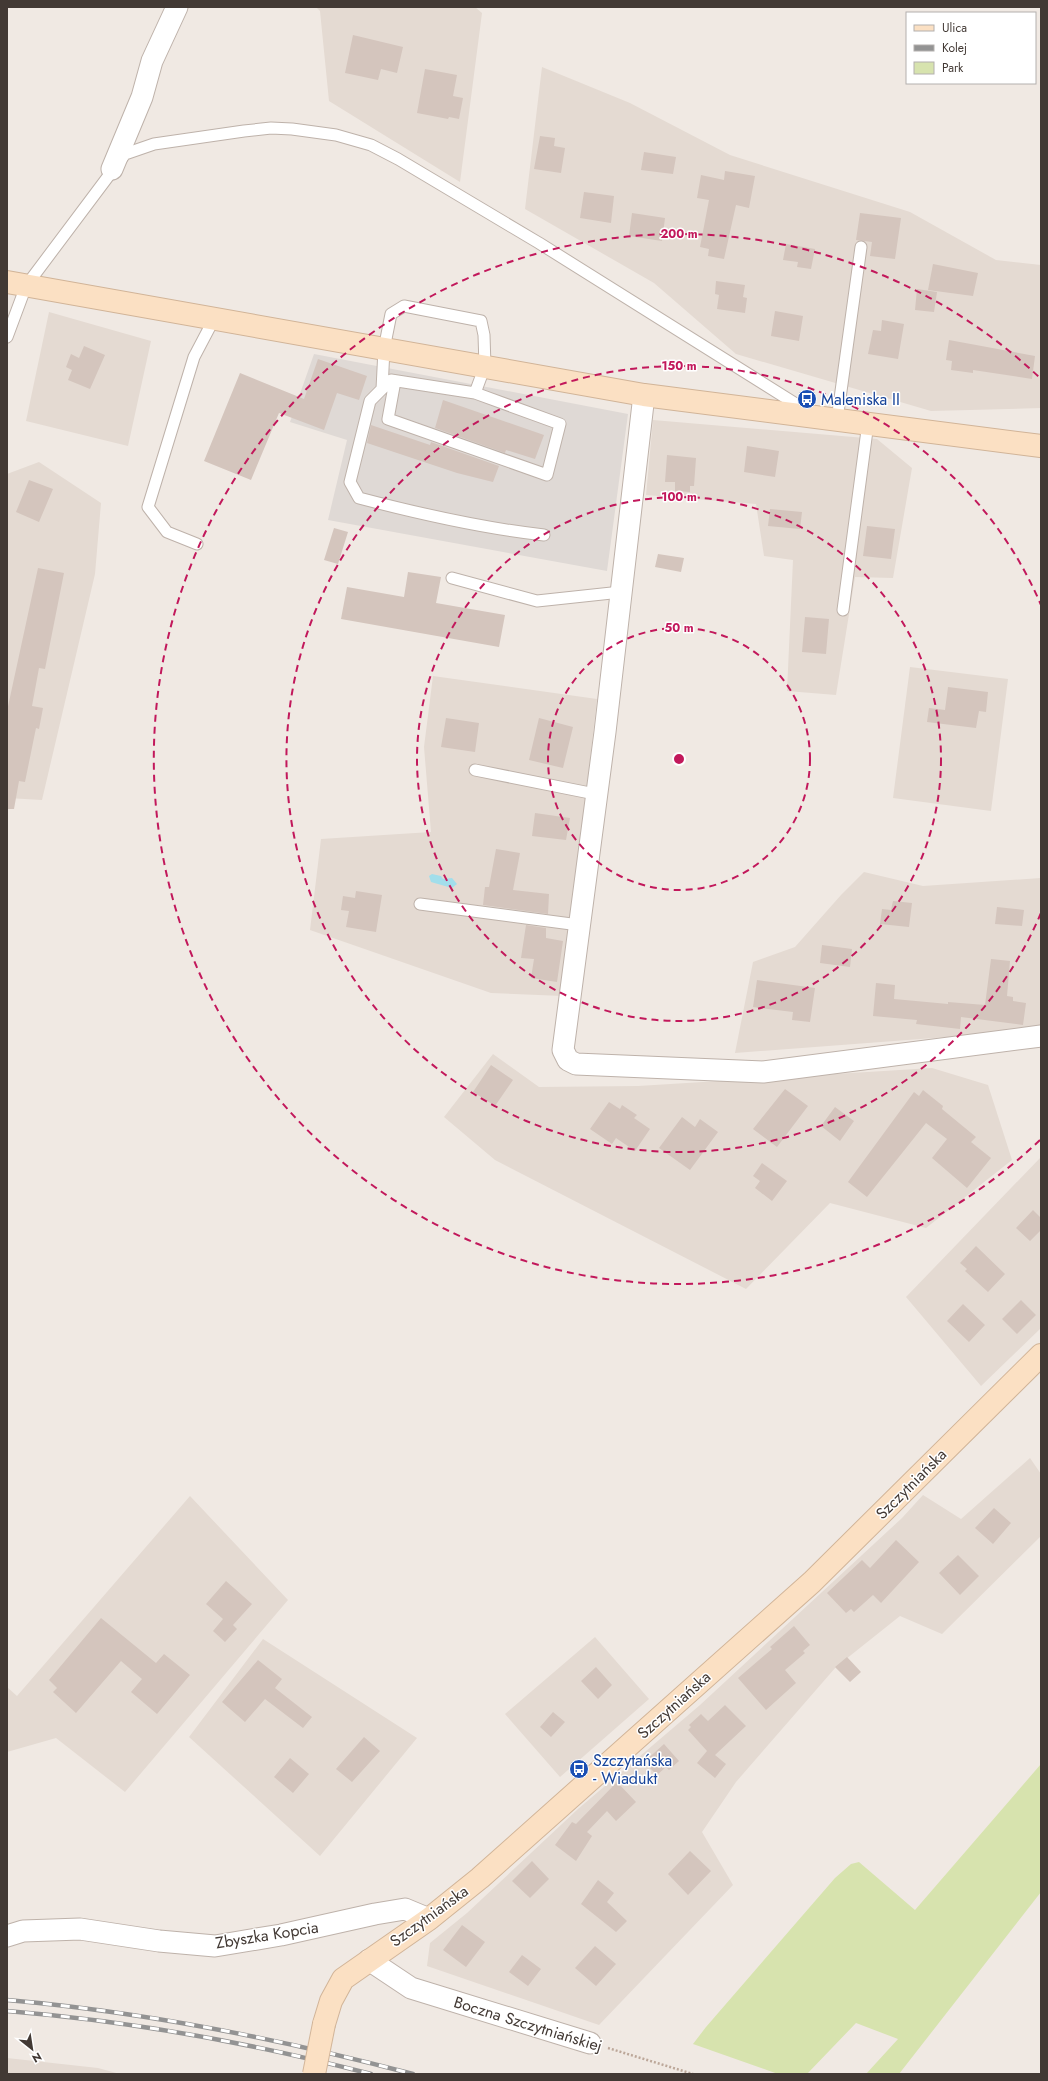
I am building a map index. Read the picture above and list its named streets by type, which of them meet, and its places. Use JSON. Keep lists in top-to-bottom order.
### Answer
{
  "streets": {
    "street": ["Szczytniańska", "Zbyszka Kopcia", "Boczna Szczytniańskiej"]
  },
  "crossings": [
    ["Szczytniańska", "Zbyszka Kopcia"],
    ["Szczytniańska", "Boczna Szczytniańskiej"]
  ],
  "places": {
    "bus stop": ["Maleniska II", "Szczytańska - Wiadukt"]
  },
  "legend": ["Ulica", "Kolej", "Park"],
  "north": "bottom right",
  "rings": [
    "200 m",
    "150 m",
    "100 m",
    "50 m"
  ]
}
